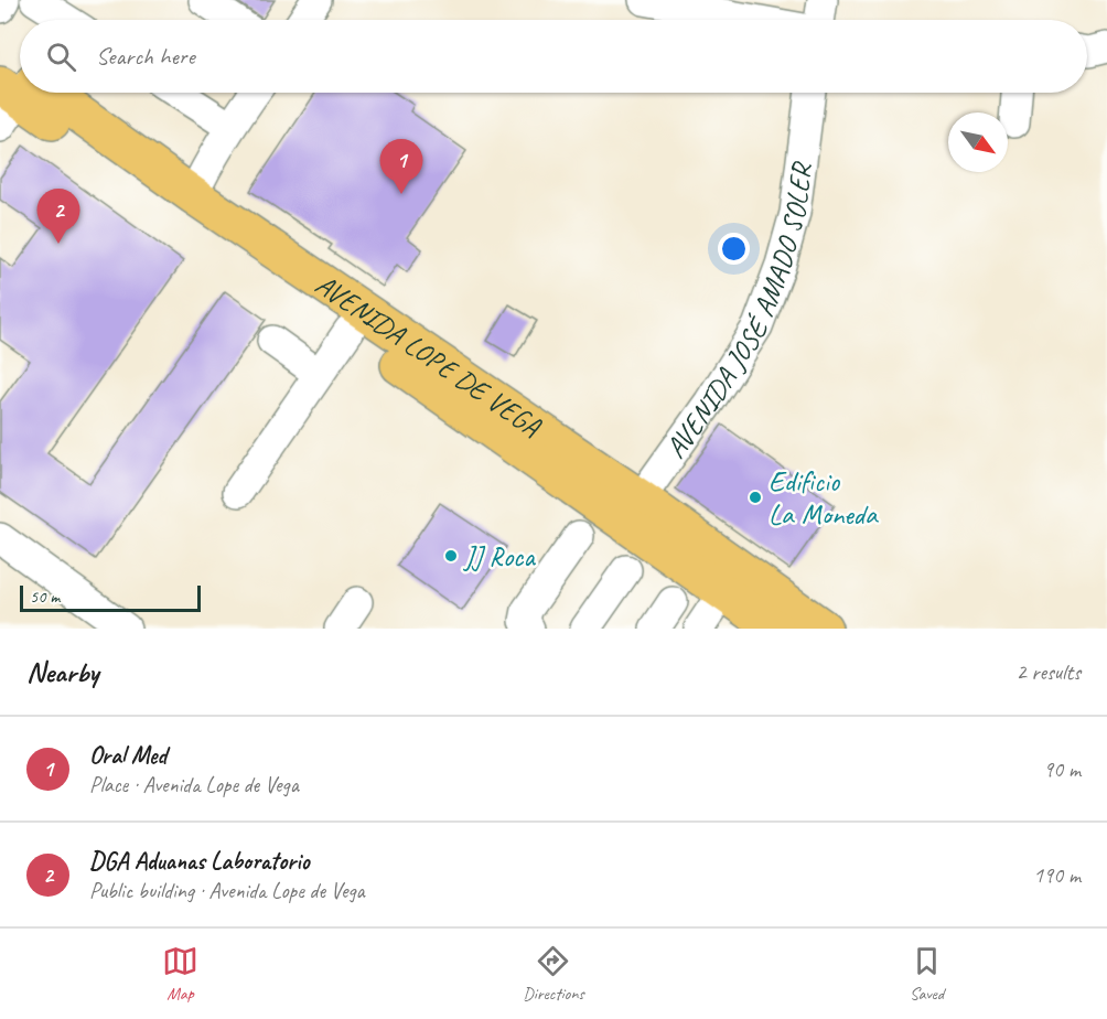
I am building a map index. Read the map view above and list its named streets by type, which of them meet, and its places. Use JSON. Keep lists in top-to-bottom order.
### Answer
{
  "streets": {
    "main road": ["AVENIDA LOPE DE VEGA"],
    "street": ["AVENIDA JOSÉ AMADO SOLER"]
  },
  "crossings": [
    ["AVENIDA JOSÉ AMADO SOLER", "AVENIDA LOPE DE VEGA"]
  ],
  "places": ["Edificio La Moneda", "JJ Roca"],
  "scale_bar": "50 m",
  "north": "bottom right",
  "page": {
    "search": "Search here",
    "pins": ["1", "2"],
    "scale": "50 m",
    "heading": ["Nearby", "2 results"],
    "list": [
      {
        "mark": "1",
        "name": "Oral Med",
        "note": "Place · Avenida Lope de Vega",
        "value": "90 m"
      },
      {
        "mark": "2",
        "name": "DGA Aduanas Laboratorio",
        "note": "Public building · Avenida Lope de Vega",
        "value": "190 m"
      }
    ],
    "nav": ["Map", "Directions", "Saved"]
  }
}
